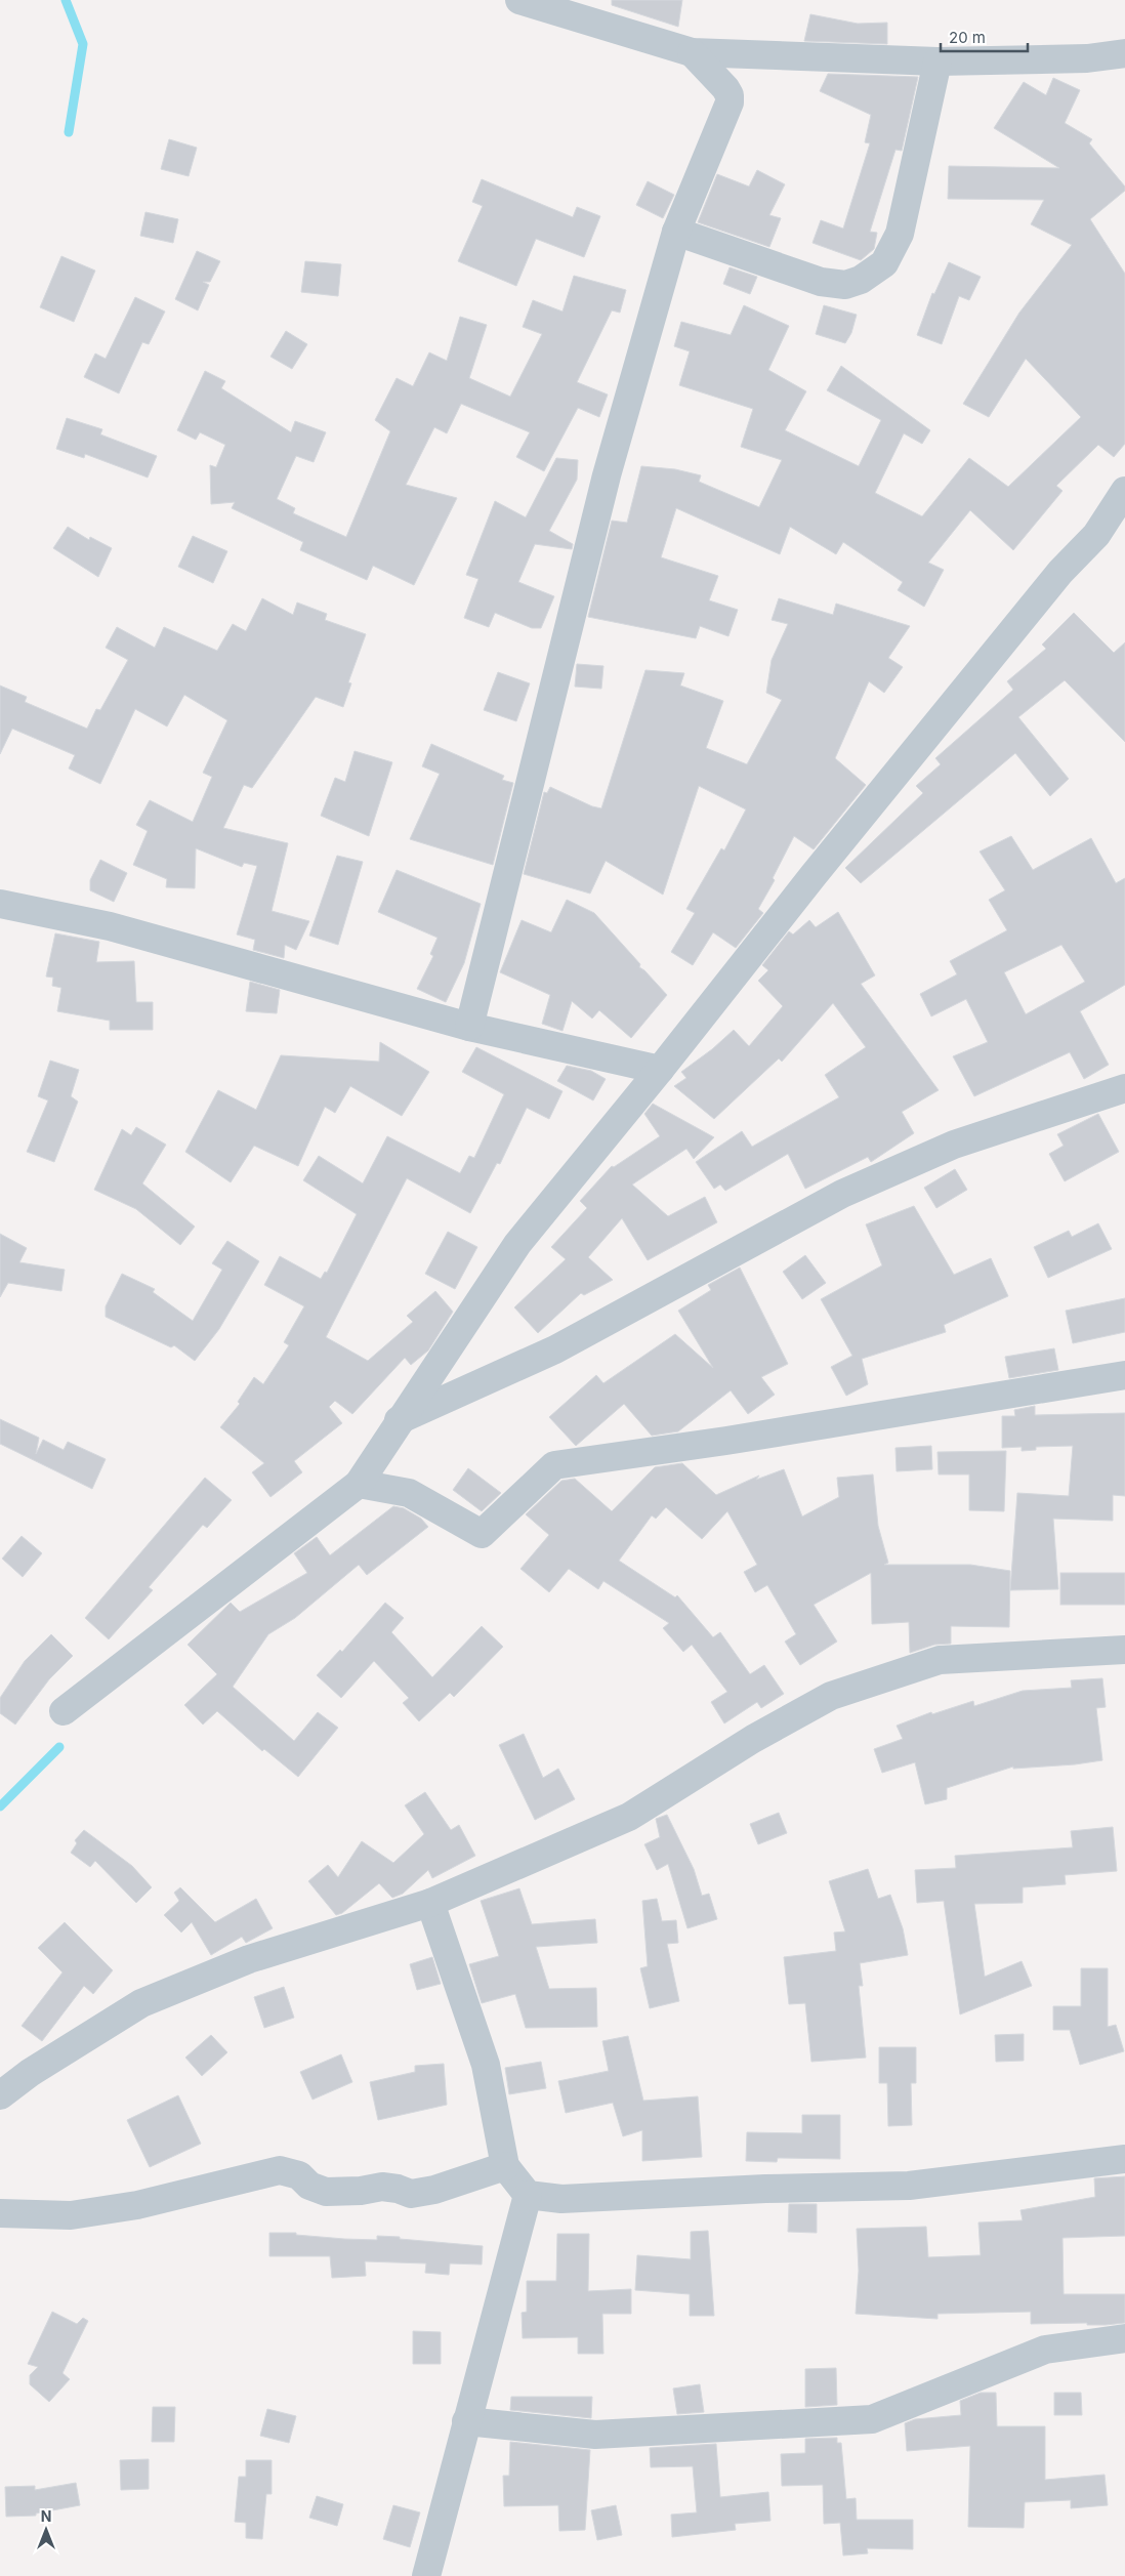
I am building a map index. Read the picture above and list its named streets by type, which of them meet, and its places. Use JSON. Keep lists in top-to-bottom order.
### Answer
{
  "scale_bar": "20 m",
  "north": "top"
}
